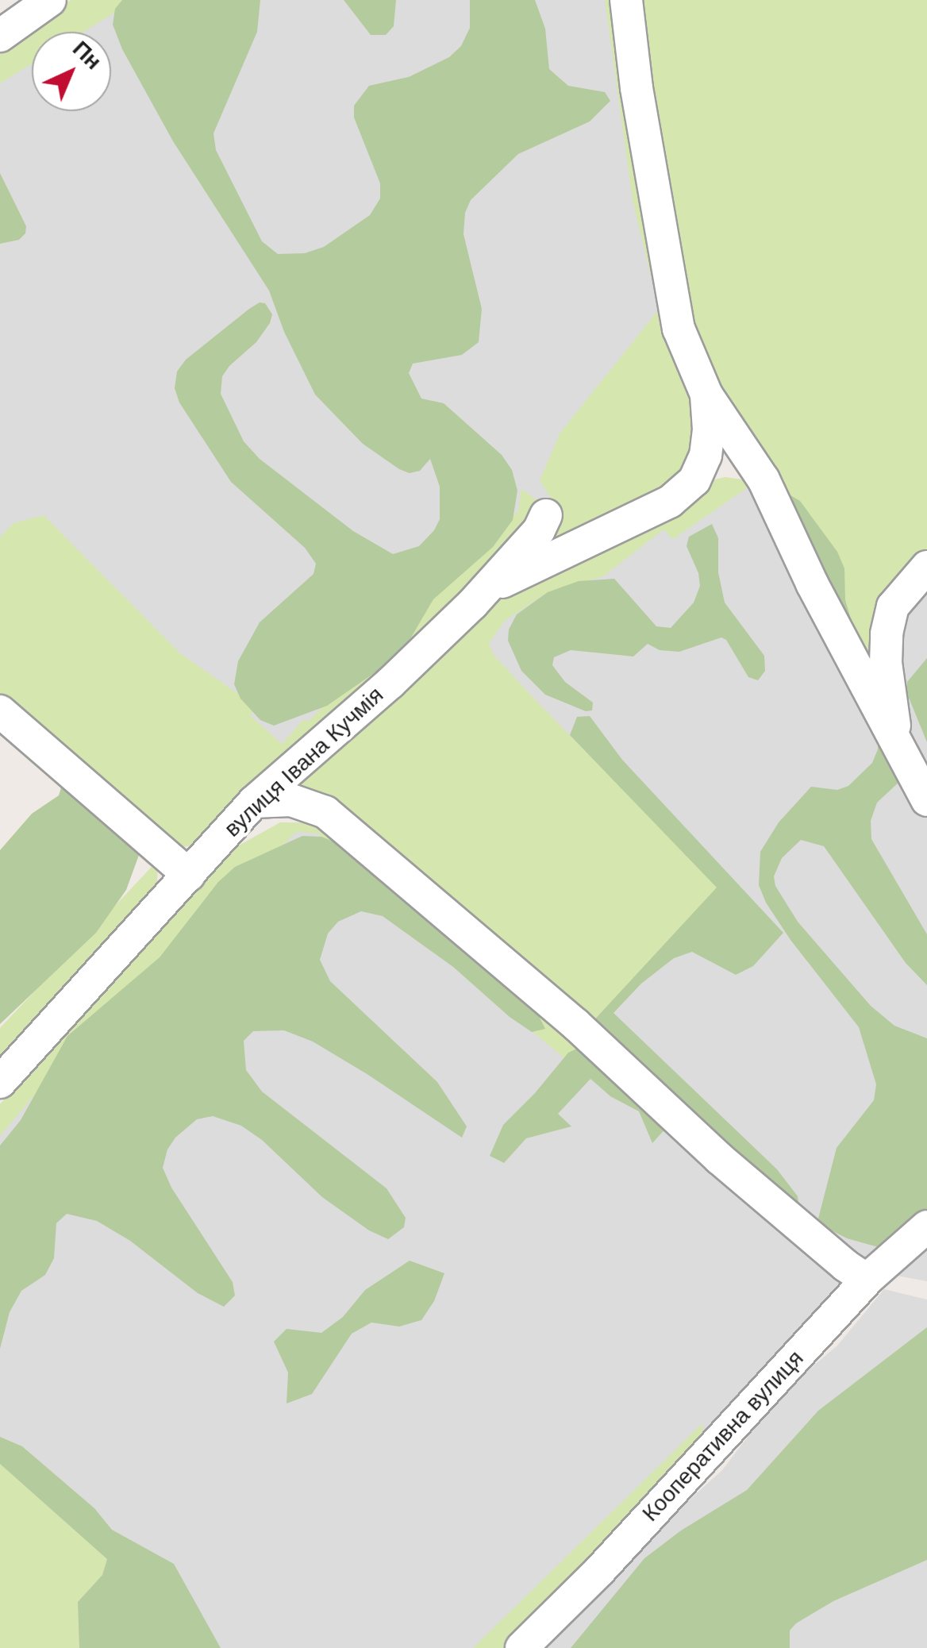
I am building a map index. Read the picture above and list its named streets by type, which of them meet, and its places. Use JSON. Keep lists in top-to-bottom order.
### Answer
{
  "streets": {
    "street": ["вулиця Івана Кучмія", "Кооперативна вулиця"]
  },
  "north": "top right"
}
